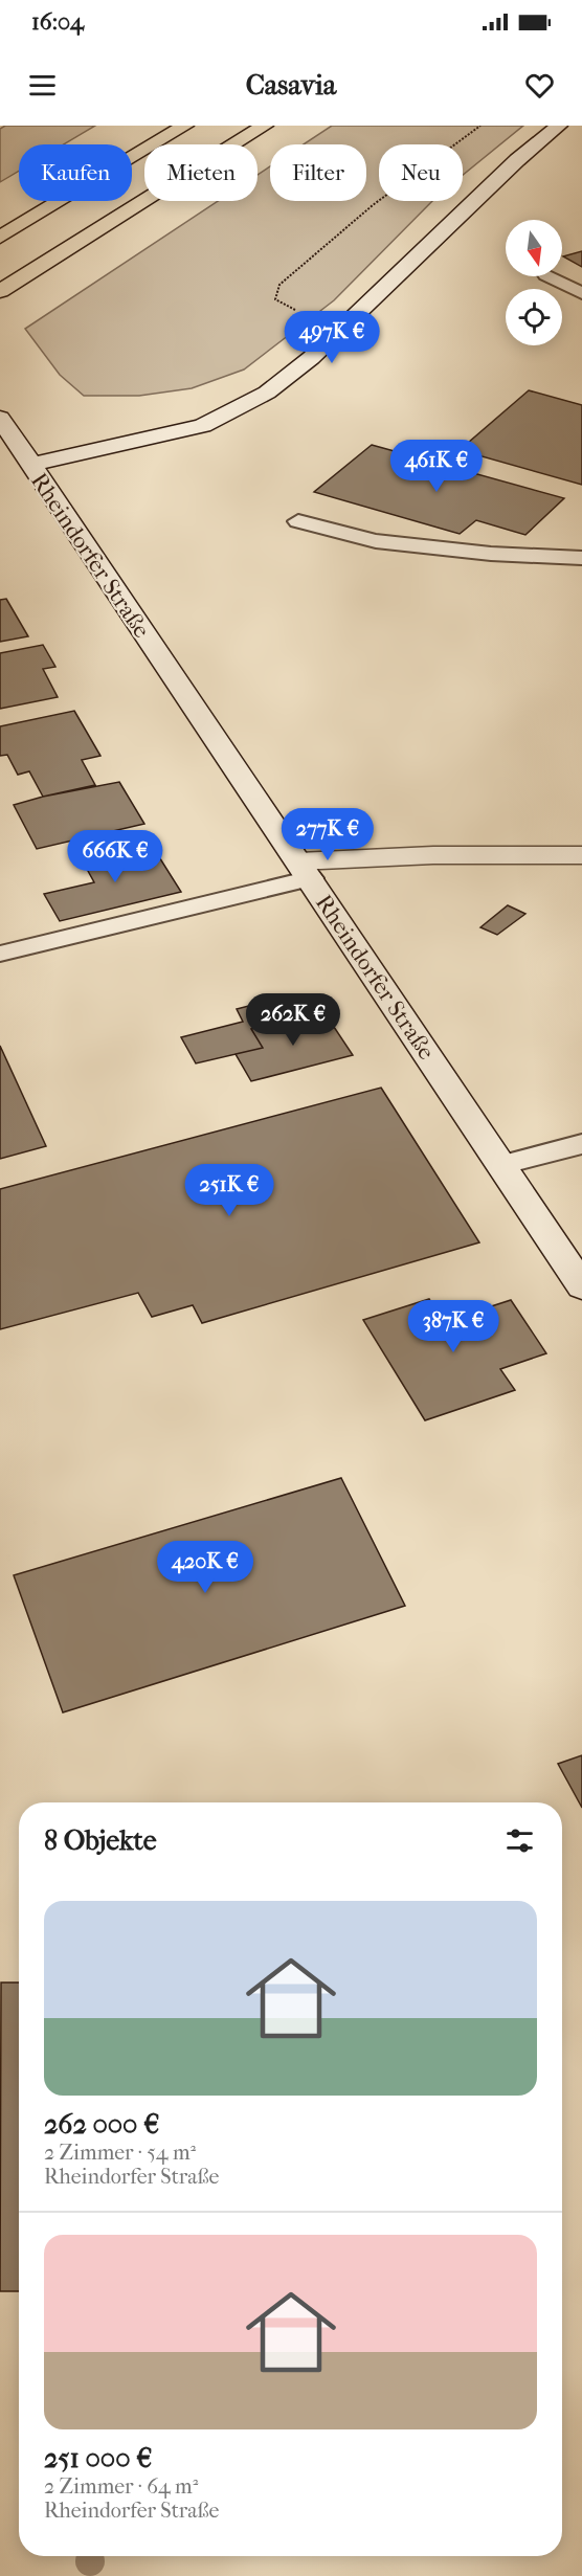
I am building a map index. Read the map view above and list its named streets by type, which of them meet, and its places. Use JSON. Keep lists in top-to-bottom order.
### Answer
{
  "streets": {
    "main road": ["Rheindorfer Straße"]
  },
  "north": "bottom",
  "page": {
    "status": "16:04",
    "header": "Casavia",
    "chip": [
      "Kaufen",
      "Mieten",
      "Filter",
      "Neu"
    ],
    "price": [
      "497K €",
      "461K €",
      "277K €",
      "666K €",
      "262K €",
      "251K €",
      "387K €",
      "420K €"
    ],
    "heading": "8 Objekte",
    "list": [
      {
        "name": "262 000 €",
        "note": "2 Zimmer · 54 m² · Rheindorfer Straße"
      },
      {
        "name": "251 000 €",
        "note": "2 Zimmer · 64 m² · Rheindorfer Straße"
      }
    ]
  }
}
